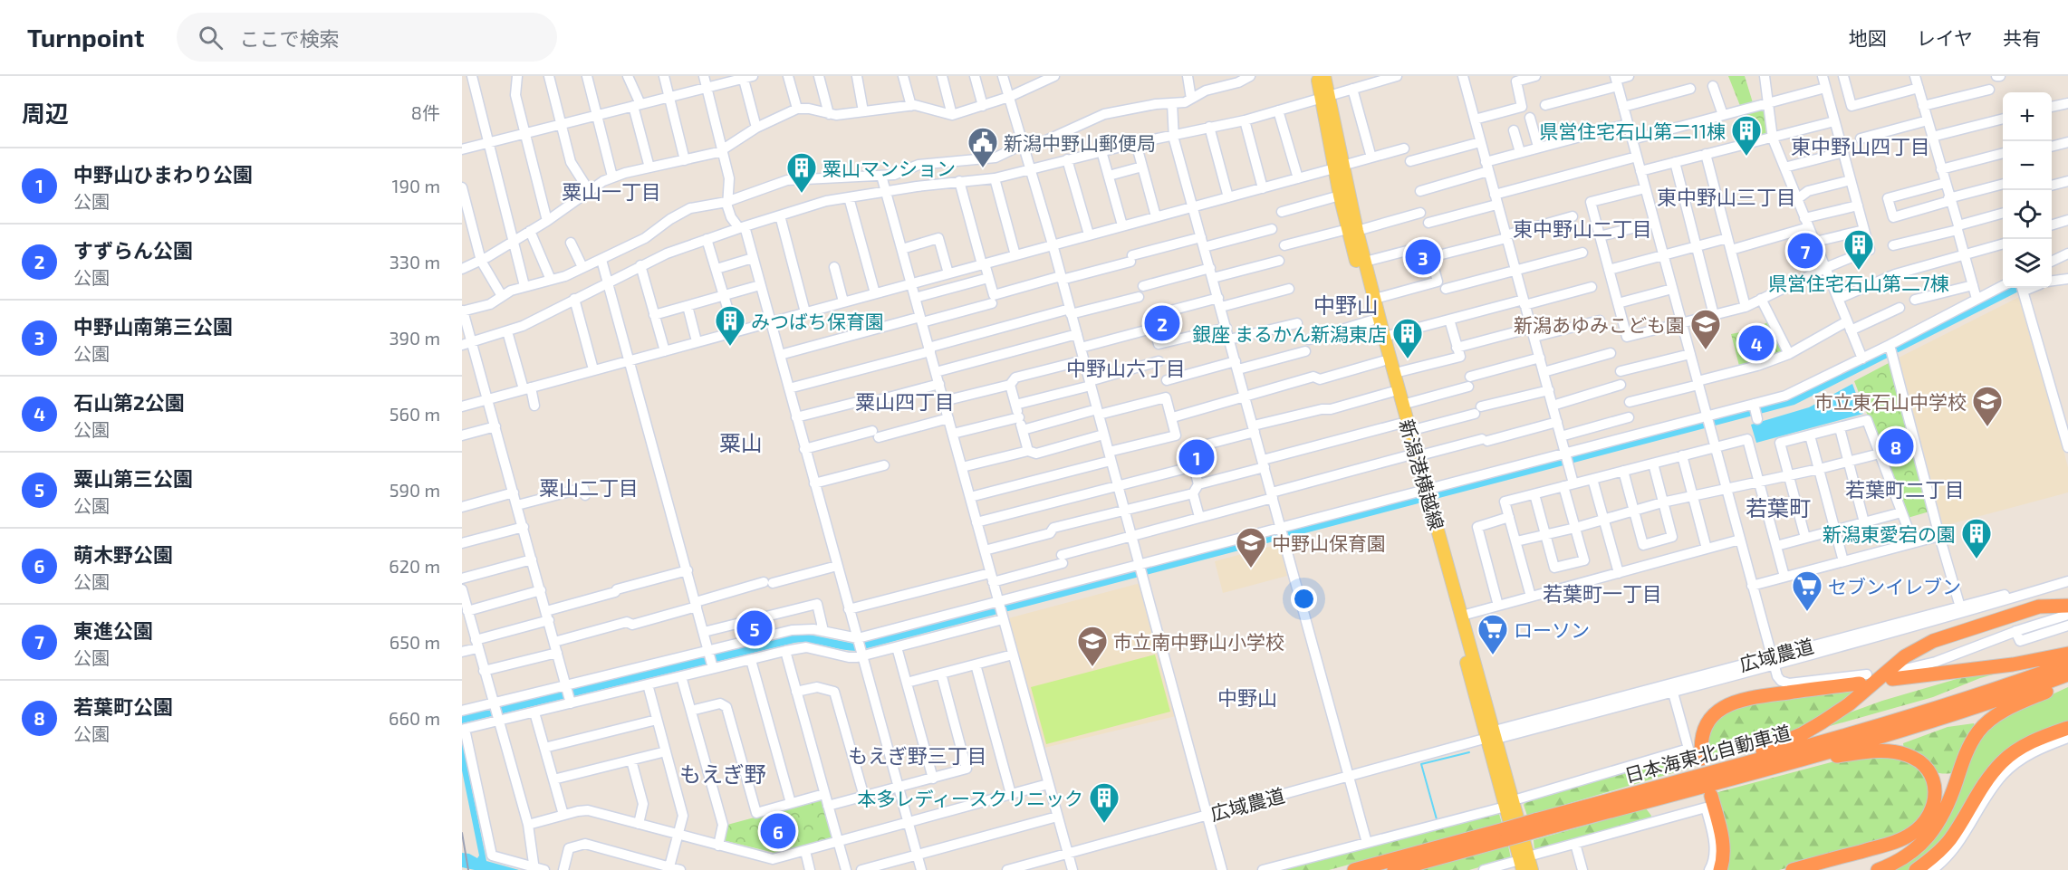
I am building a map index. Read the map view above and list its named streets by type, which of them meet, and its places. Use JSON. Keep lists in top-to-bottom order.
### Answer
{
  "streets": {
    "highway": ["日本海東北自動車道"],
    "main road": ["新潟港横越線"],
    "street": ["広域農道"]
  },
  "crossings": [
    ["新潟港横越線", "広域農道"]
  ],
  "districts": [
    "東中野山四丁目",
    "粟山一丁目",
    "東中野山三丁目",
    "東中野山二丁目",
    "中野山",
    "中野山六丁目",
    "粟山四丁目",
    "粟山",
    "粟山二丁目",
    "若葉町二丁目",
    "若葉町",
    "若葉町一丁目",
    "中野山",
    "もえぎ野三丁目",
    "もえぎ野"
  ],
  "places": {
    "building": [
      "県営住宅石山第二11棟",
      "粟山マンション",
      "県営住宅石山第二7棟",
      "みつばち保育園",
      "銀座 まるかん新潟東店",
      "新潟東愛宕の園",
      "本多レディースクリニック"
    ],
    "public building": ["新潟中野山郵便局"],
    "school or university": [
      "新潟あゆみこども園",
      "市立東石山中学校",
      "中野山保育園",
      "市立南中野山小学校"
    ],
    "supermarket": ["セブンイレブン", "ローソン"]
  },
  "page": {
    "header": "Turnpoint",
    "search": "ここで検索",
    "nav": ["地図", "レイヤ", "共有"],
    "heading": ["周辺", "8件"],
    "map_buttons": ["+", "−"],
    "list": [
      {
        "mark": "1",
        "name": "中野山ひまわり公園",
        "note": "公園",
        "value": "190 m"
      },
      {
        "mark": "2",
        "name": "すずらん公園",
        "note": "公園",
        "value": "330 m"
      },
      {
        "mark": "3",
        "name": "中野山南第三公園",
        "note": "公園",
        "value": "390 m"
      },
      {
        "mark": "4",
        "name": "石山第2公園",
        "note": "公園",
        "value": "560 m"
      },
      {
        "mark": "5",
        "name": "粟山第三公園",
        "note": "公園",
        "value": "590 m"
      },
      {
        "mark": "6",
        "name": "萌木野公園",
        "note": "公園",
        "value": "620 m"
      },
      {
        "mark": "7",
        "name": "東進公園",
        "note": "公園",
        "value": "650 m"
      },
      {
        "mark": "8",
        "name": "若葉町公園",
        "note": "公園",
        "value": "660 m"
      }
    ],
    "pins": [
      "7",
      "3",
      "2",
      "4",
      "8",
      "1",
      "5",
      "6"
    ]
  }
}
